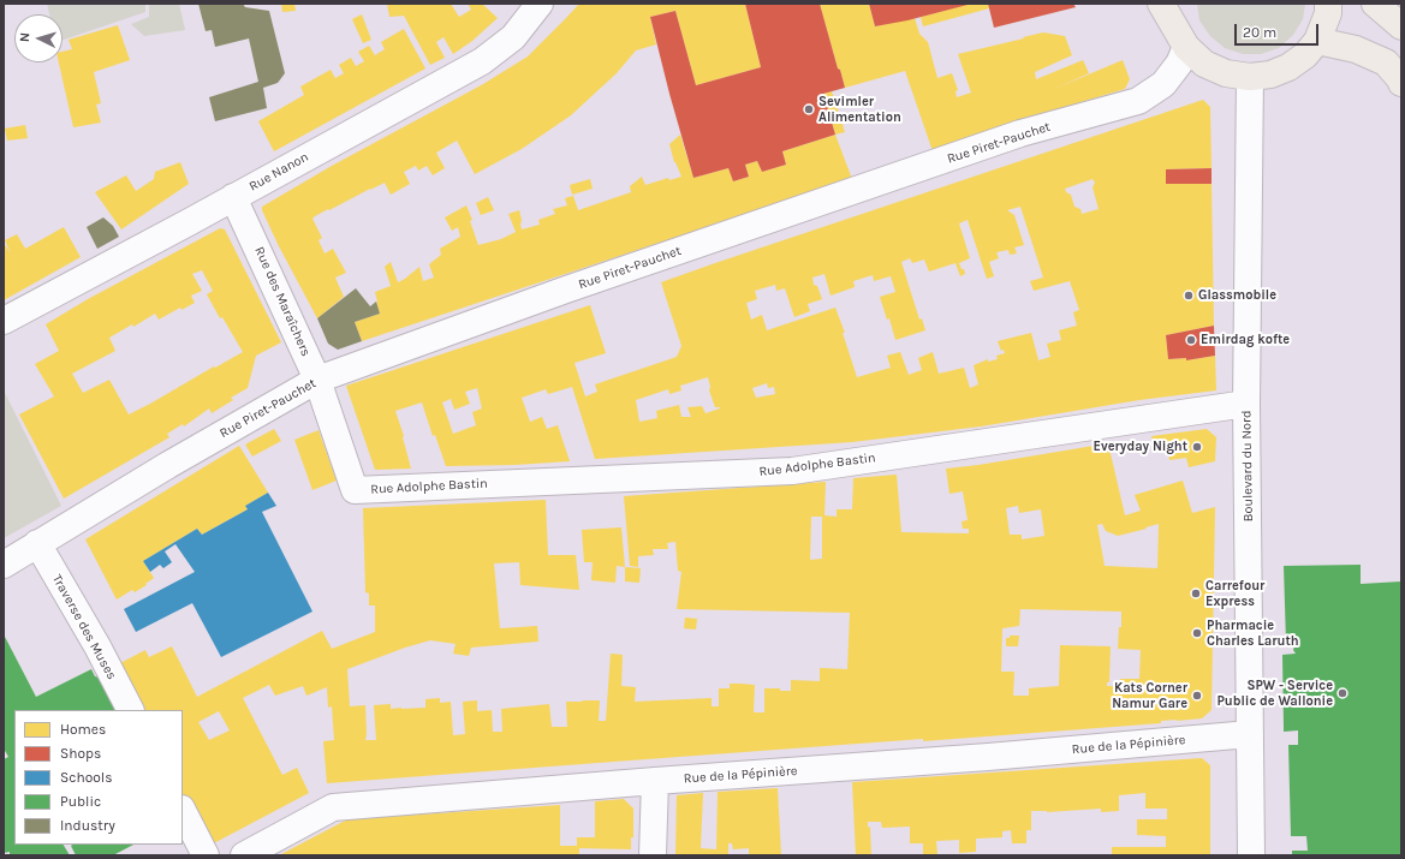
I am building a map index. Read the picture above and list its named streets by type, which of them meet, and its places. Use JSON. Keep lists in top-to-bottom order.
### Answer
{
  "streets": {
    "street": [
      "Rue Piret-Pauchet",
      "Rue Nanon",
      "Rue des Maraîchers",
      "Rue Adolphe Bastin",
      "Boulevard du Nord",
      "Traverse des Muses",
      "Rue de la Pépinière"
    ]
  },
  "crossings": [
    ["Rue Piret-Pauchet", "Rue des Maraîchers"],
    ["Rue Piret-Pauchet", "Traverse des Muses"],
    ["Rue Nanon", "Rue des Maraîchers"],
    ["Rue des Maraîchers", "Rue Adolphe Bastin"],
    ["Rue Adolphe Bastin", "Boulevard du Nord"],
    ["Boulevard du Nord", "Rue de la Pépinière"]
  ],
  "places": [
    "Sevimler Alimentation",
    "Glassmobile",
    "Emirdag kofte",
    "Everyday Night",
    "Carrefour Express",
    "Pharmacie Charles Laruth",
    "SPW - Service Public de Wallonie",
    "Kats Corner Namur Gare"
  ],
  "legend": [
    "Homes",
    "Shops",
    "Schools",
    "Public",
    "Industry"
  ],
  "scale_bar": "20 m",
  "north": "left"
}
